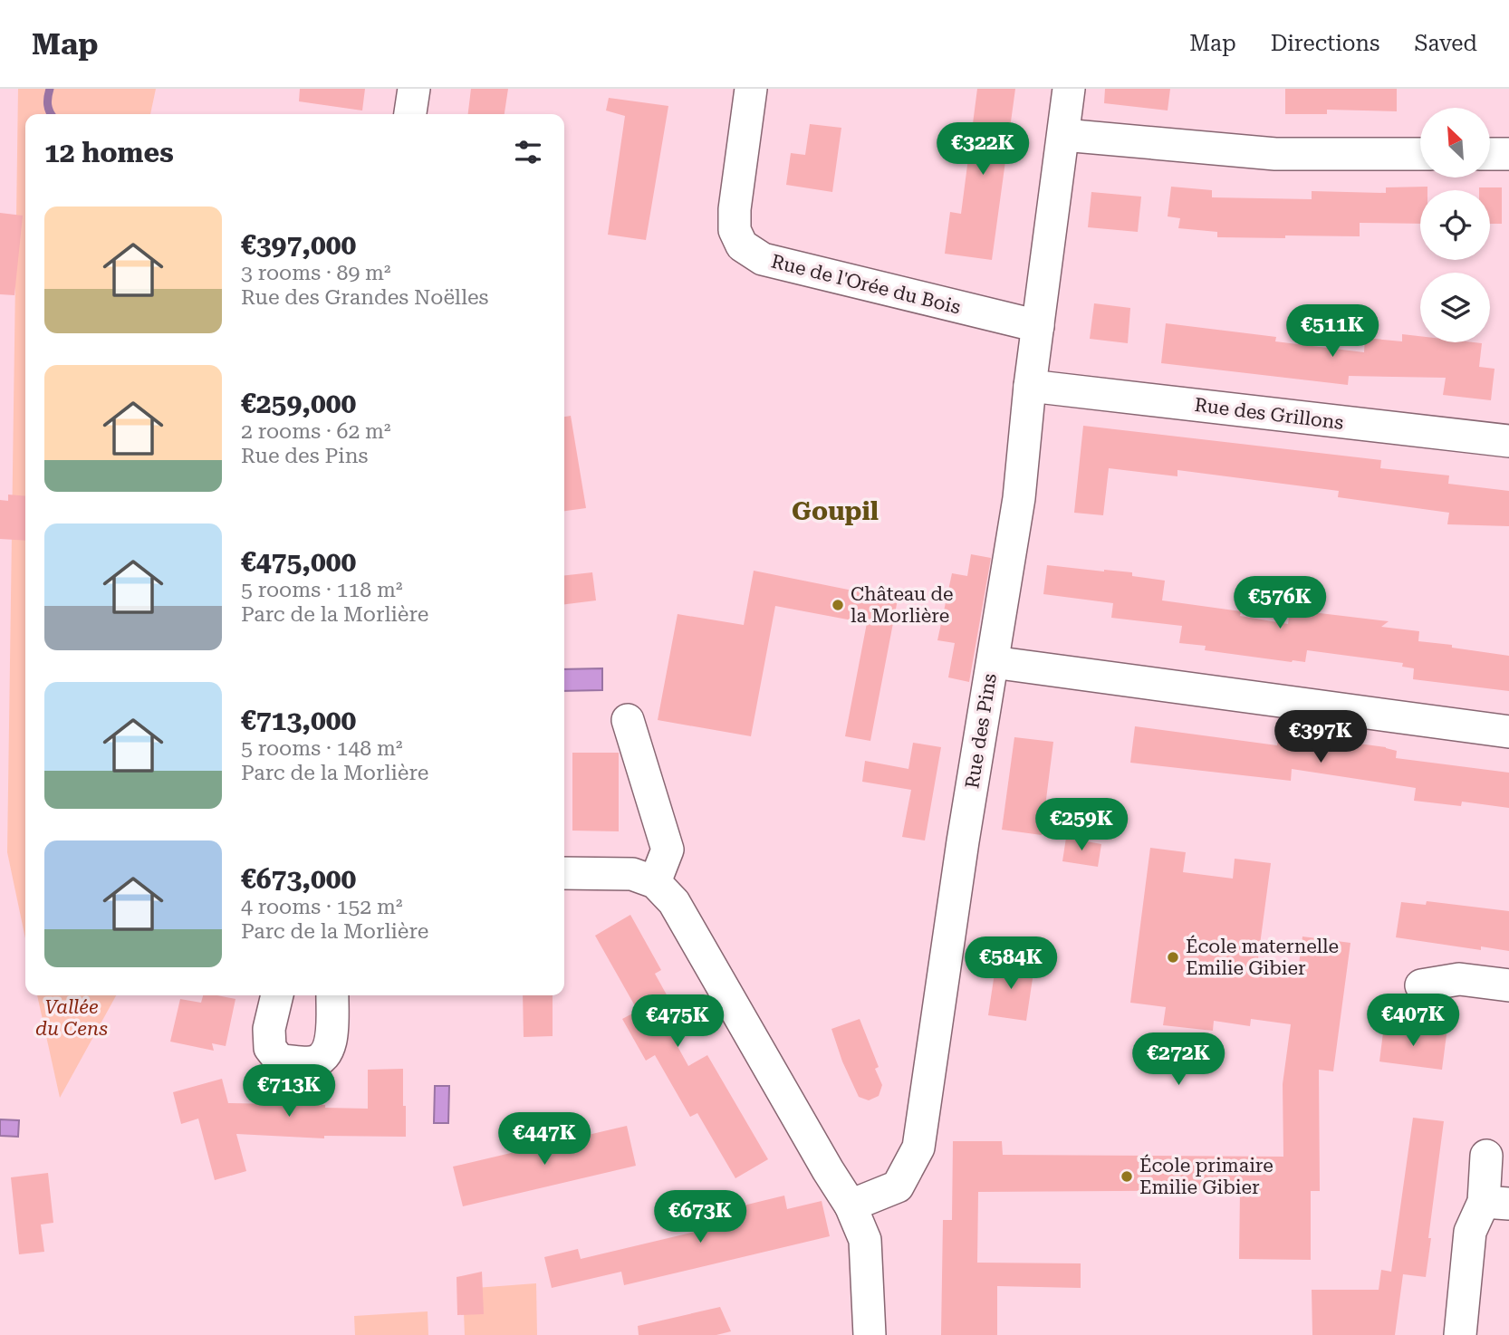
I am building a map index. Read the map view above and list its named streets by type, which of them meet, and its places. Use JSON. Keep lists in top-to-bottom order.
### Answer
{
  "streets": {
    "street": ["Rue de l'Orée du Bois", "Rue des Grillons", "Rue des Pins"]
  },
  "crossings": [
    ["Rue de l'Orée du Bois", "Rue des Pins"],
    ["Rue des Grillons", "Rue des Pins"]
  ],
  "districts": ["Goupil"],
  "parks": ["Vallée du Cens"],
  "places": ["Château de la Morlière", "École maternelle Emilie Gibier", "École primaire Emilie Gibier"],
  "north": "top left",
  "page": {
    "header": "Map",
    "nav": ["Map", "Directions", "Saved"],
    "heading": "12 homes",
    "price": [
      "€322K",
      "€511K",
      "€576K",
      "€397K",
      "€259K",
      "€584K",
      "€407K",
      "€475K",
      "€272K",
      "€713K",
      "€447K",
      "€673K"
    ],
    "list": [
      {
        "name": "€397,000",
        "note": "3 rooms · 89 m² · Rue des Grandes Noëlles"
      },
      {
        "name": "€259,000",
        "note": "2 rooms · 62 m² · Rue des Pins"
      },
      {
        "name": "€475,000",
        "note": "5 rooms · 118 m² · Parc de la Morlière"
      },
      {
        "name": "€713,000",
        "note": "5 rooms · 148 m² · Parc de la Morlière"
      },
      {
        "name": "€673,000",
        "note": "4 rooms · 152 m² · Parc de la Morlière"
      }
    ]
  }
}
